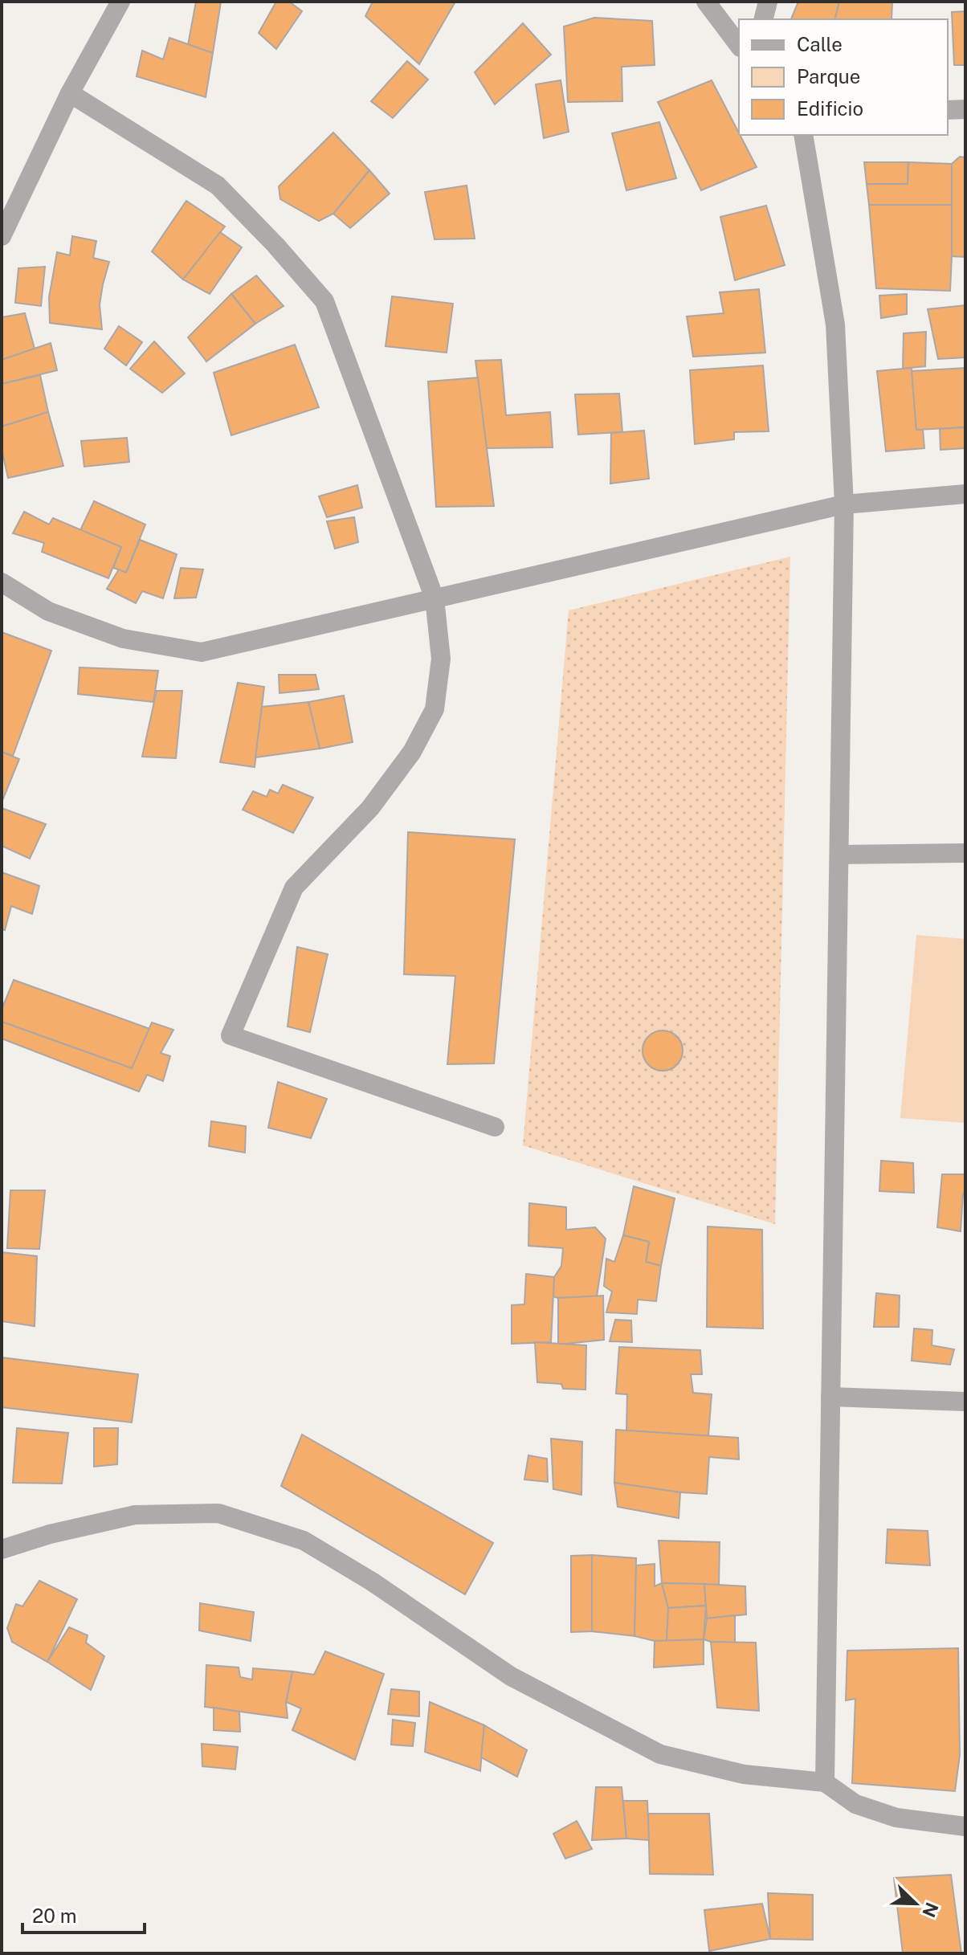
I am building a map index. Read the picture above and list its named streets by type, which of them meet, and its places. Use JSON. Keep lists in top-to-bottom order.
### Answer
{
  "legend": ["Calle", "Parque", "Edificio"],
  "scale_bar": "20 m",
  "north": "bottom right"
}
